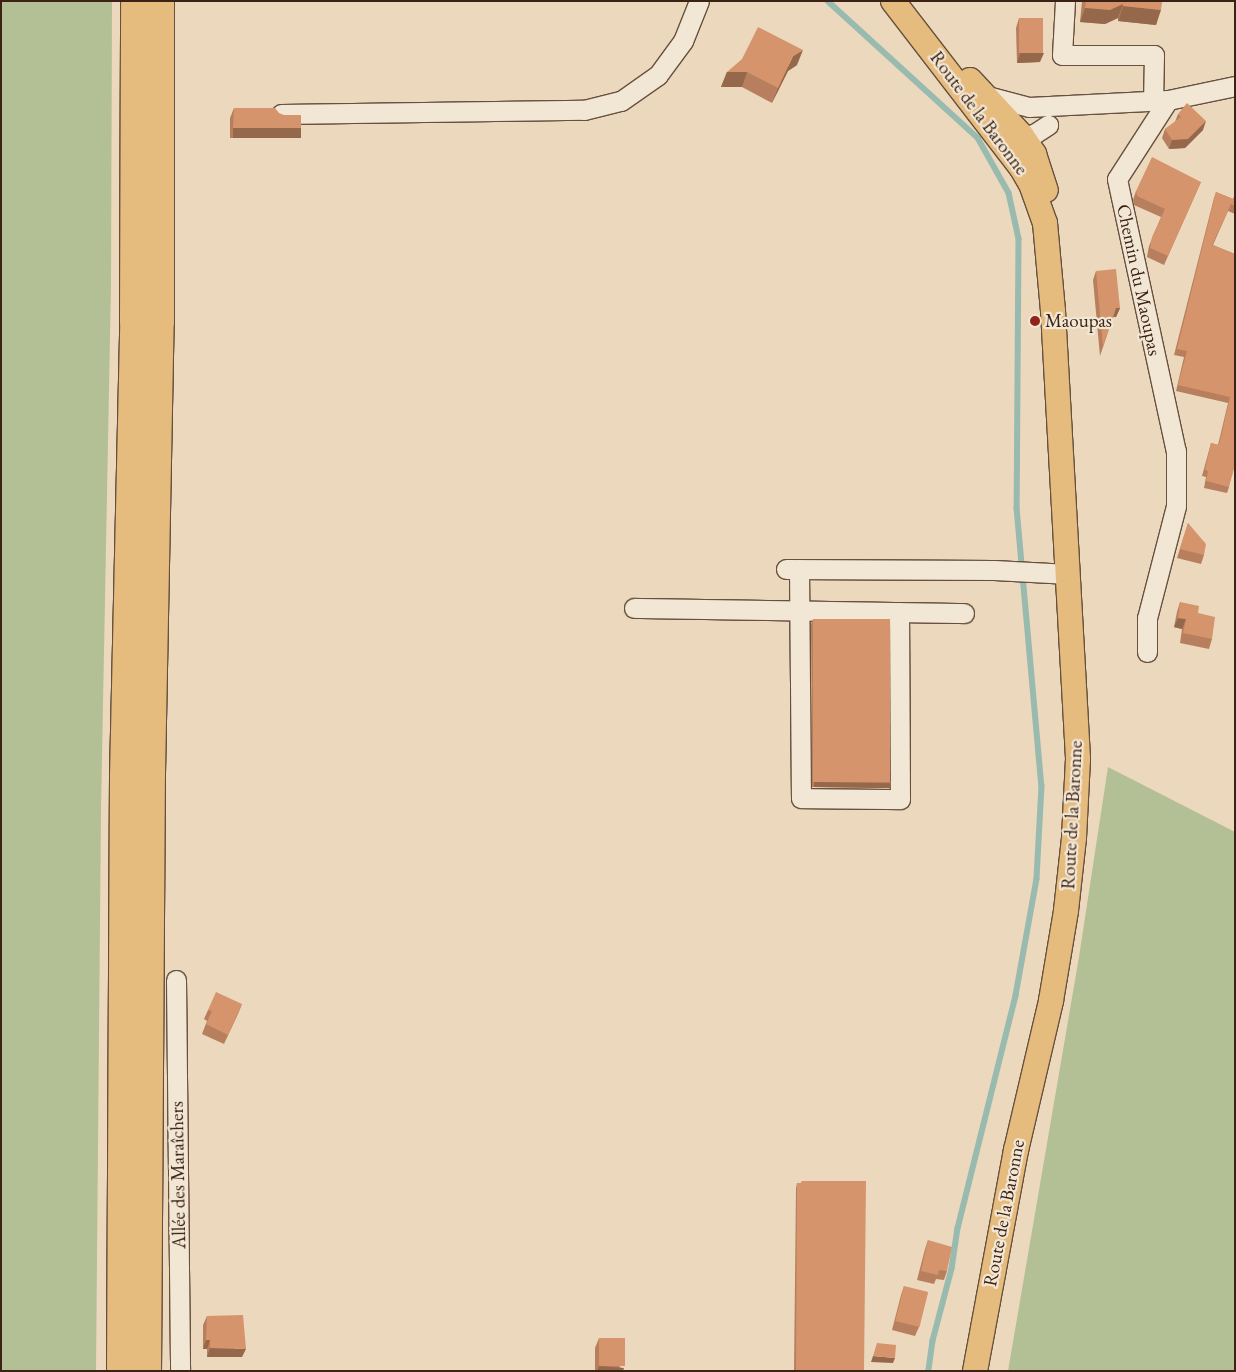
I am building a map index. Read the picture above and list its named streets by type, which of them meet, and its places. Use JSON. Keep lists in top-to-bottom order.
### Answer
{
  "streets": {
    "main road": ["Route de la Baronne"],
    "street": ["Chemin du Maoupas", "Allée des Maraîchers"]
  },
  "places": ["Maoupas"]
}
